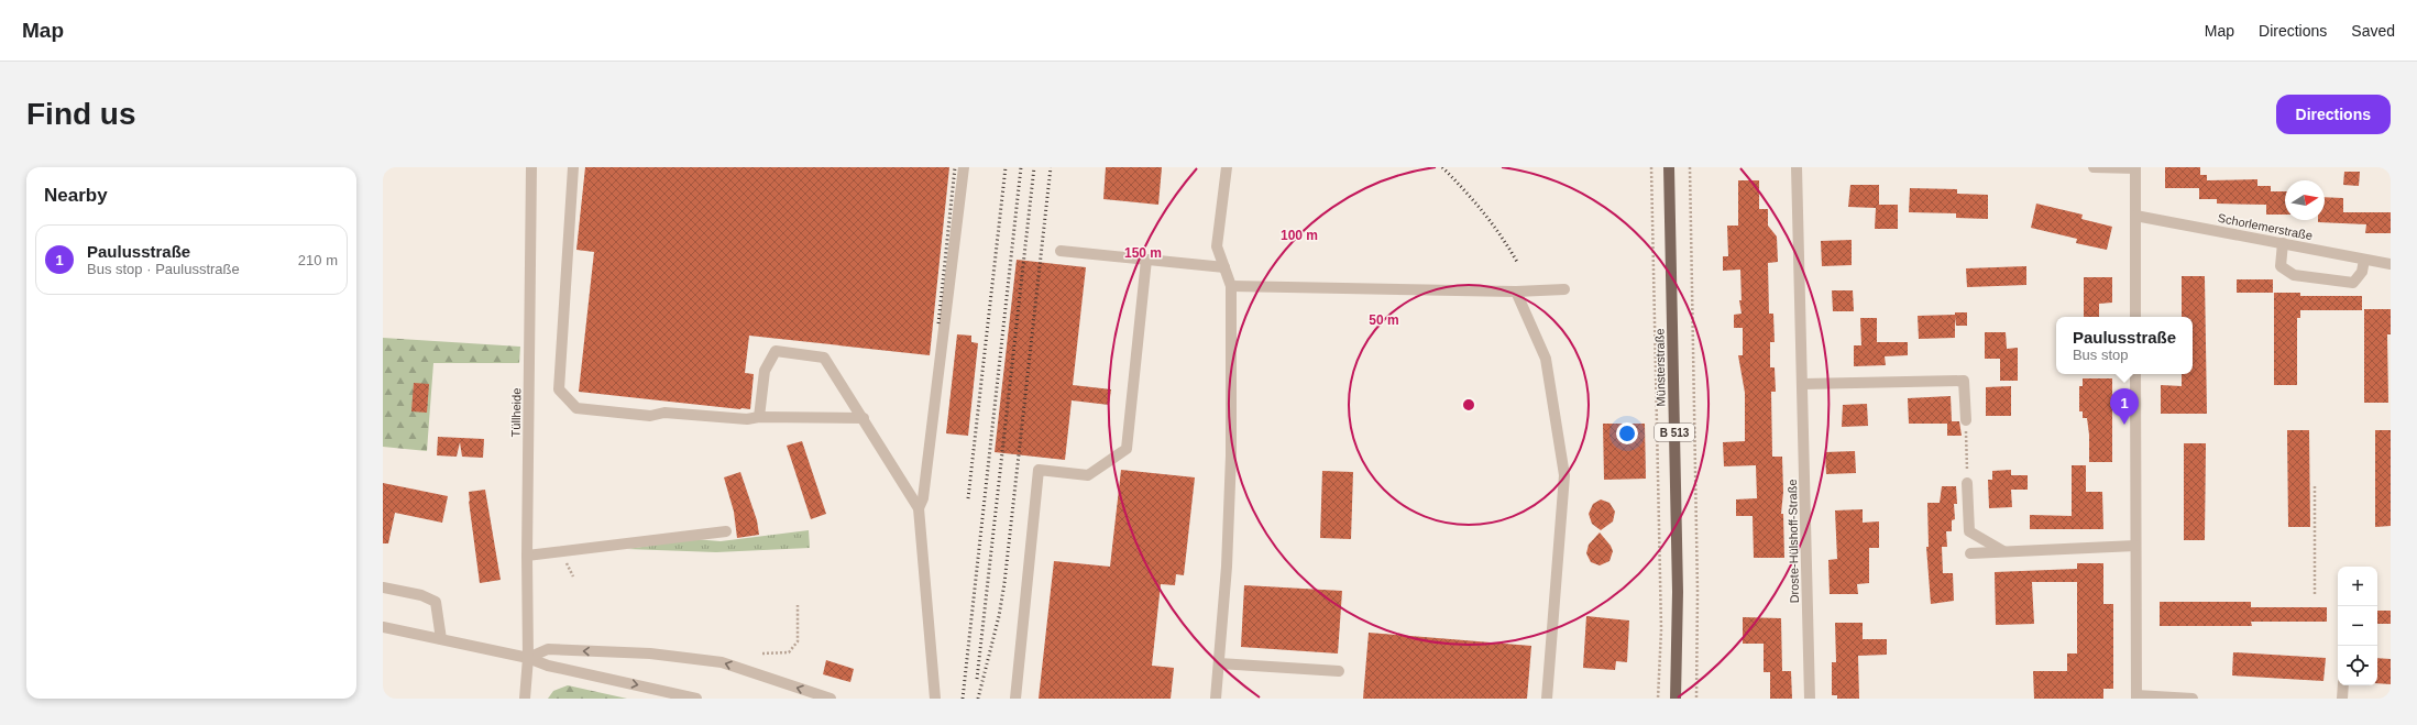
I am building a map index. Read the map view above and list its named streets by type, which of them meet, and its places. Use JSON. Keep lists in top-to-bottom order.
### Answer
{
  "streets": {
    "main road": ["Münsterstraße", "B 513"],
    "street": ["Schorlemerstraße", "Tüllheide", "Droste-Hülshoff-Straße"]
  },
  "north": "right",
  "page": {
    "header": "Map",
    "nav": ["Map", "Directions", "Saved"],
    "buttons": "Directions",
    "title": "Find us",
    "heading": "Nearby",
    "list": [
      {
        "mark": "1",
        "name": "Paulusstraße",
        "note": "Bus stop · Paulusstraße",
        "value": "210 m"
      }
    ],
    "popup": ["Paulusstraße", "Bus stop"],
    "pins": "1",
    "map_buttons": ["+", "−"]
  },
  "rings": ["100 m", "150 m", "50 m"]
}
